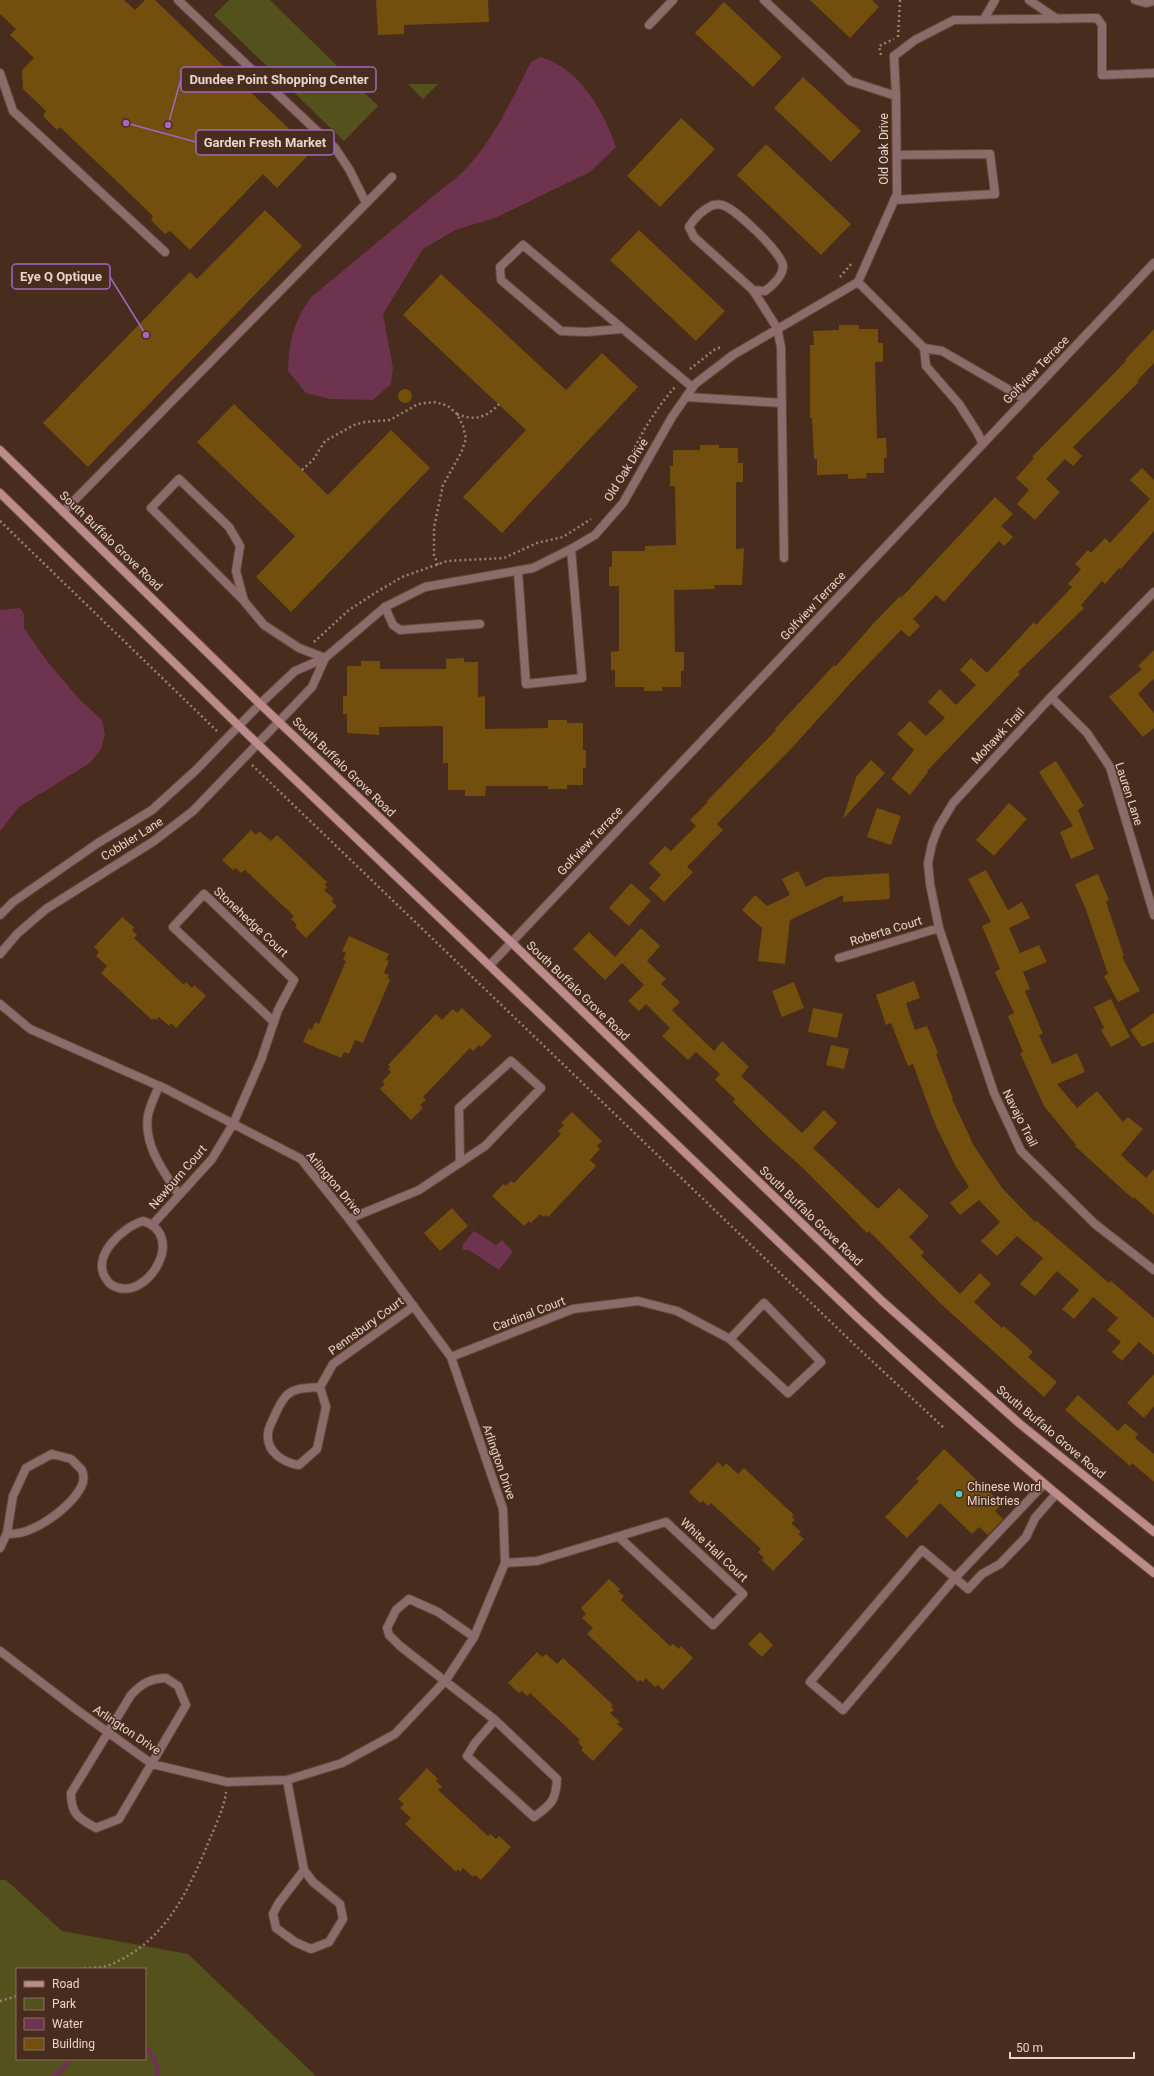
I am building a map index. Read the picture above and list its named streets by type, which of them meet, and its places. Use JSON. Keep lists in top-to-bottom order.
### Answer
{
  "streets": {
    "main road": ["South Buffalo Grove Road"],
    "street": [
      "Old Oak Drive",
      "Golfview Terrace",
      "Mohawk Trail",
      "Lauren Lane",
      "Cobbler Lane",
      "Stonehedge Court",
      "Roberta Court",
      "Navajo Trail",
      "Newburn Court",
      "Arlington Drive",
      "Cardinal Court",
      "Pennsbury Court",
      "White Hall Court"
    ]
  },
  "crossings": [
    ["Old Oak Drive", "South Buffalo Grove Road"],
    ["Old Oak Drive", "Cobbler Lane"],
    ["Golfview Terrace", "South Buffalo Grove Road"],
    ["Mohawk Trail", "Lauren Lane"],
    ["Mohawk Trail", "Roberta Court"],
    ["Mohawk Trail", "Navajo Trail"],
    ["Stonehedge Court", "Newburn Court"],
    ["Stonehedge Court", "Arlington Drive"],
    ["Roberta Court", "Navajo Trail"],
    ["Newburn Court", "Arlington Drive"],
    ["Arlington Drive", "Cardinal Court"],
    ["Arlington Drive", "Pennsbury Court"],
    ["Arlington Drive", "White Hall Court"]
  ],
  "places": [
    "Garden Fresh Market",
    "Dundee Point Shopping Center",
    "Eye Q Optique",
    "Chinese Word Ministries"
  ],
  "legend": [
    "Road",
    "Park",
    "Water",
    "Building"
  ],
  "scale_bar": "50 m"
}
